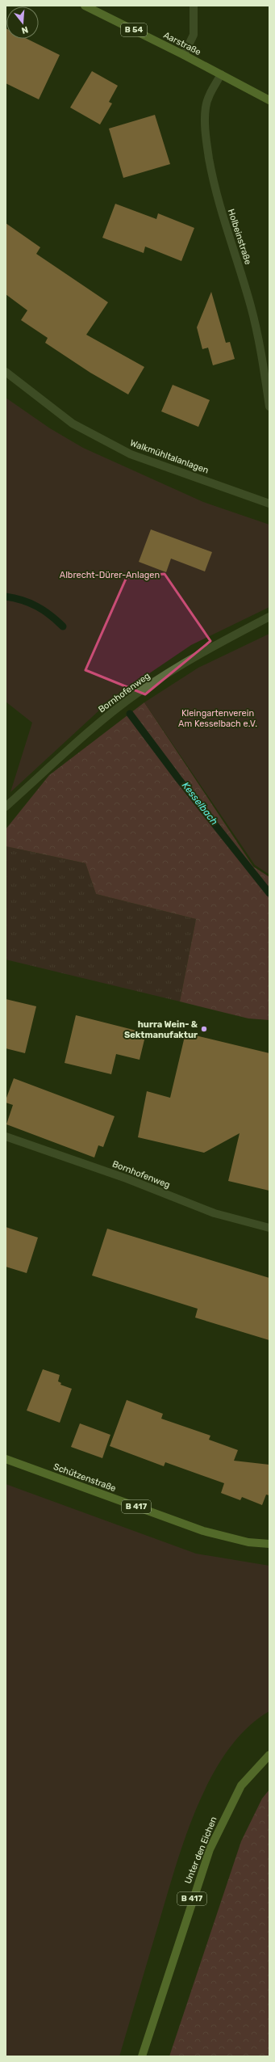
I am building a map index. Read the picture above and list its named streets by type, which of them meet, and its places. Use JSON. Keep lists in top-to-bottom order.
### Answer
{
  "streets": {
    "main road": [
      "B 54",
      "Aarstraße",
      "Schützenstraße",
      "B 417",
      "Unter den Eichen"
    ],
    "street": ["Holbeinstraße", "Walkmühltalanlagen", "Bornhofenweg"]
  },
  "crossings": [
    ["Aarstraße", "Holbeinstraße"]
  ],
  "water": ["Kesselbach"],
  "parks": ["Albrecht-Dürer-Anlagen", "Kleingartenverein Am Kesselbach e.V."],
  "places": ["hurra Wein- & Sektmanufaktur"],
  "north": "bottom"
}
